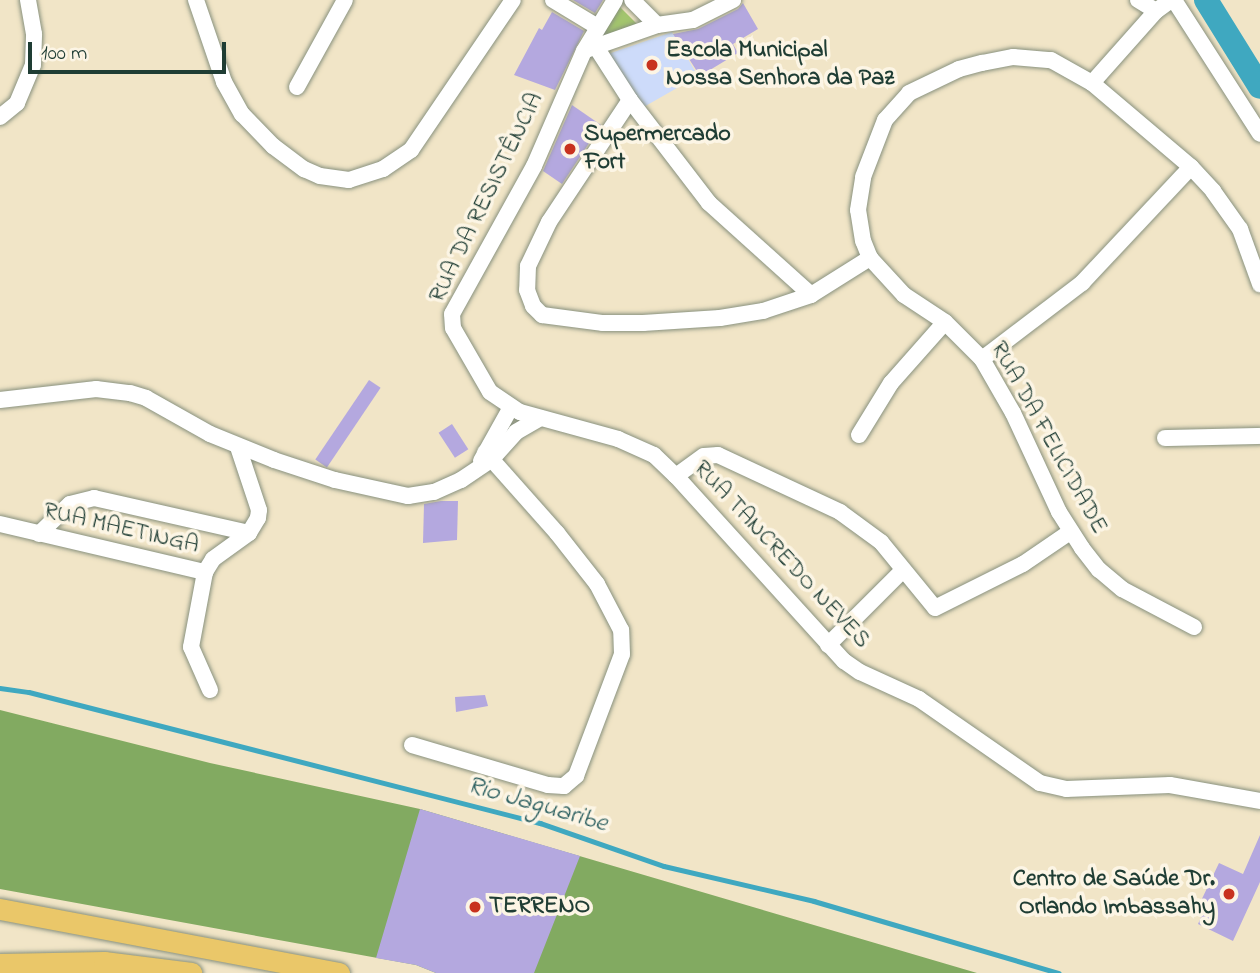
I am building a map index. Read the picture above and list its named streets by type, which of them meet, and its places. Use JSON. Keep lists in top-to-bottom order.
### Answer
{
  "streets": {
    "street": [
      "RUA DA RESISTÊNCIA",
      "RUA DA FELICIDADE",
      "RUA MAETINGA",
      "RUA TANCREDO NEVES"
    ]
  },
  "crossings": [
    ["RUA DA RESISTÊNCIA", "RUA TANCREDO NEVES"]
  ],
  "water": ["Rio Jaguaribe"],
  "places": [
    "Escola Municipal Nossa Senhora da Paz",
    "Supermercado Fort",
    "Centro de Saúde Dr. Orlando Imbassahy",
    "TERRENO"
  ],
  "scale_bar": "100 m"
}
